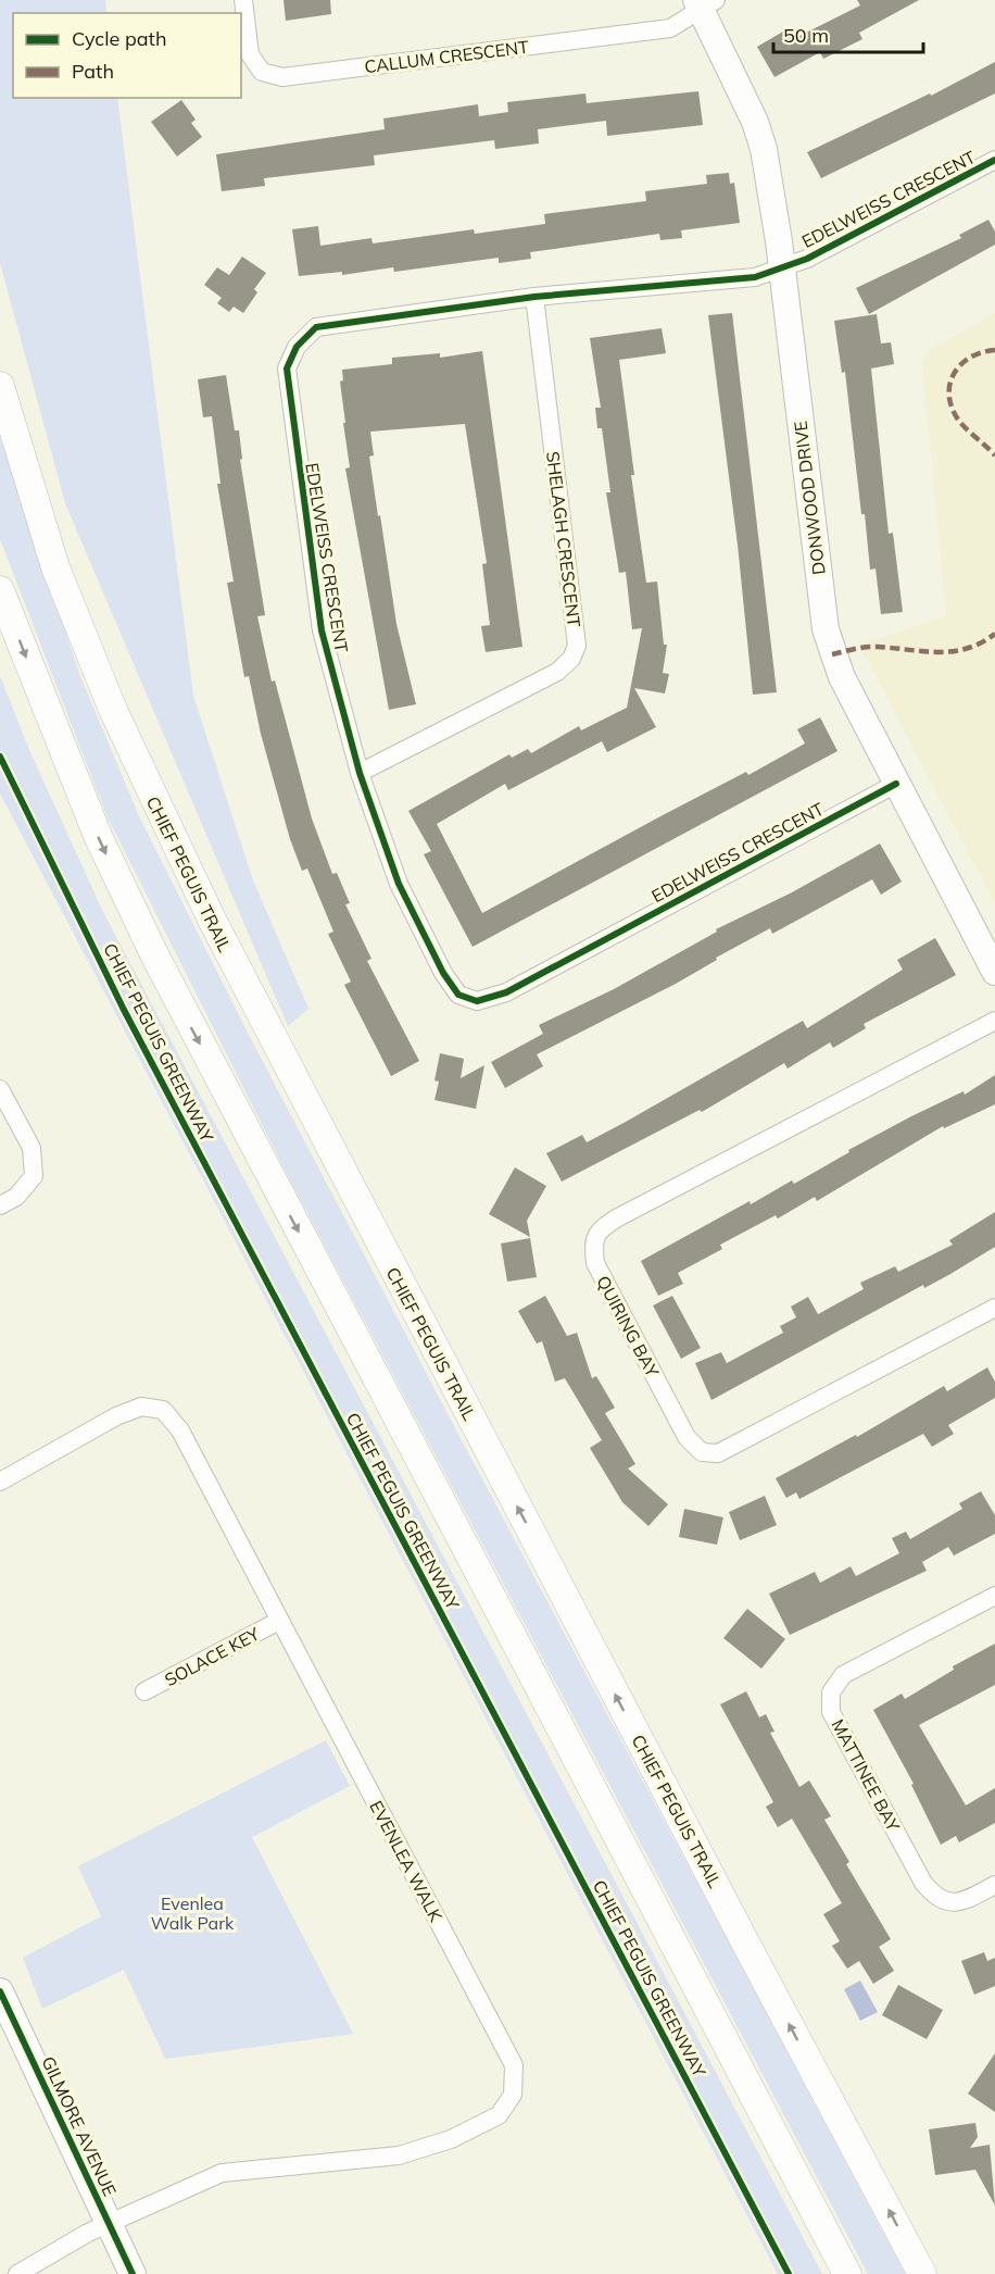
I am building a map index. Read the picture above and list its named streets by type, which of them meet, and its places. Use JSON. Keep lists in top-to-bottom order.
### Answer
{
  "streets": {
    "main road": ["CHIEF PEGUIS TRAIL"],
    "street": [
      "CALLUM CRESCENT",
      "EDELWEISS CRESCENT",
      "DONWOOD DRIVE",
      "SHELAGH CRESCENT",
      "QUIRING BAY",
      "SOLACE KEY",
      "MATTINEE BAY",
      "EVENLEA WALK",
      "GILMORE AVENUE"
    ],
    "cycle path": ["CHIEF PEGUIS GREENWAY"]
  },
  "crossings": [
    ["CALLUM CRESCENT", "DONWOOD DRIVE"],
    ["EDELWEISS CRESCENT", "DONWOOD DRIVE"],
    ["EDELWEISS CRESCENT", "SHELAGH CRESCENT"],
    ["SOLACE KEY", "EVENLEA WALK"],
    ["EVENLEA WALK", "GILMORE AVENUE"]
  ],
  "parks": ["Evenlea Walk Park"],
  "legend": ["Cycle path", "Path"],
  "scale_bar": "50 m"
}
